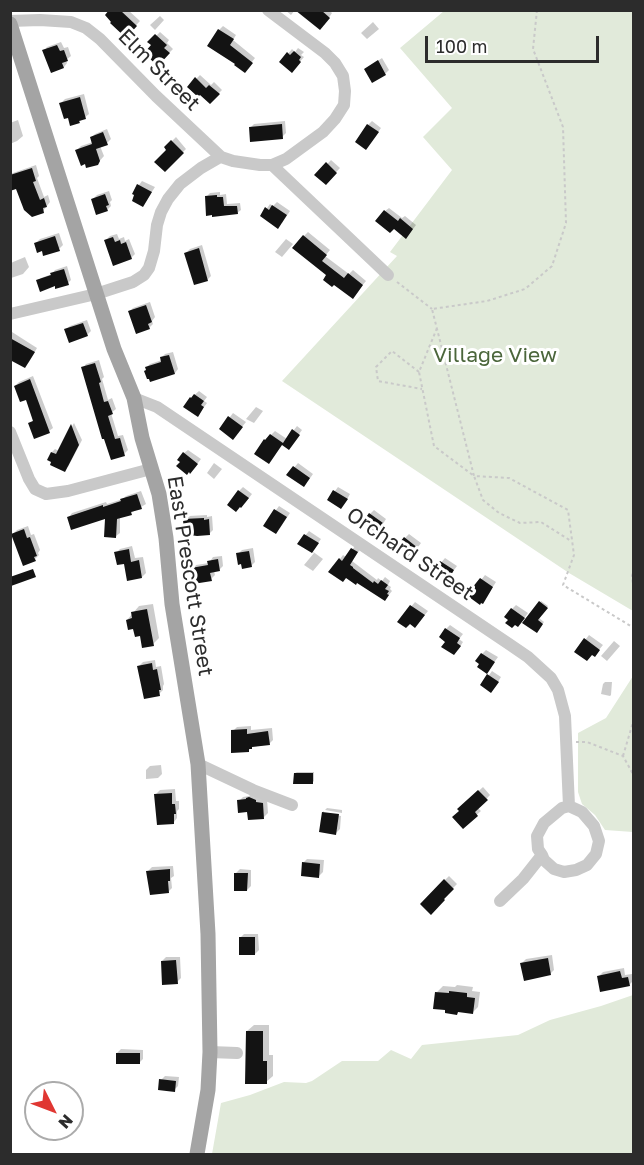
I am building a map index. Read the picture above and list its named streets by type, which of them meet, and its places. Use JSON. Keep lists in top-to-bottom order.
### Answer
{
  "streets": {
    "main road": ["East Prescott Street"],
    "street": ["Elm Street", "Orchard Street"]
  },
  "crossings": [
    ["Elm Street", "East Prescott Street"],
    ["Orchard Street", "East Prescott Street"]
  ],
  "parks": ["Village View"],
  "scale_bar": "100 m",
  "north": "bottom right"
}
